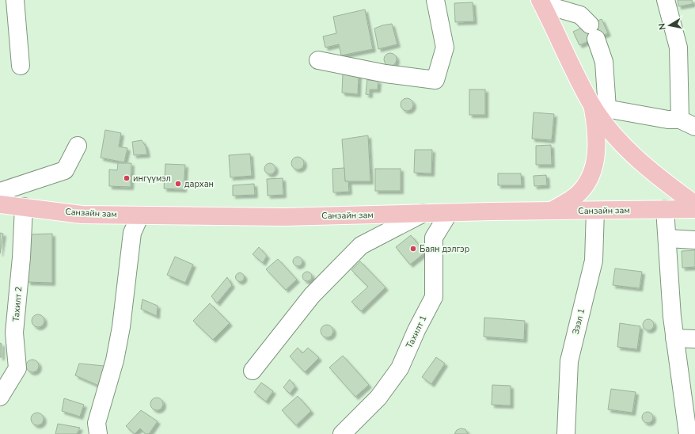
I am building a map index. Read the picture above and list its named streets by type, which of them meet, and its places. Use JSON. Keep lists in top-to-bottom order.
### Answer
{
  "streets": {
    "main road": ["Санзайн зам"],
    "street": ["Тахилт 2", "Зээл 1", "Тахилт 1"]
  },
  "crossings": [
    ["Санзайн зам", "Тахилт 2"],
    ["Санзайн зам", "Зээл 1"],
    ["Санзайн зам", "Тахилт 1"]
  ],
  "places": ["ингүүмэл", "дархан", "Баян дэлгэр"],
  "north": "left"
}
